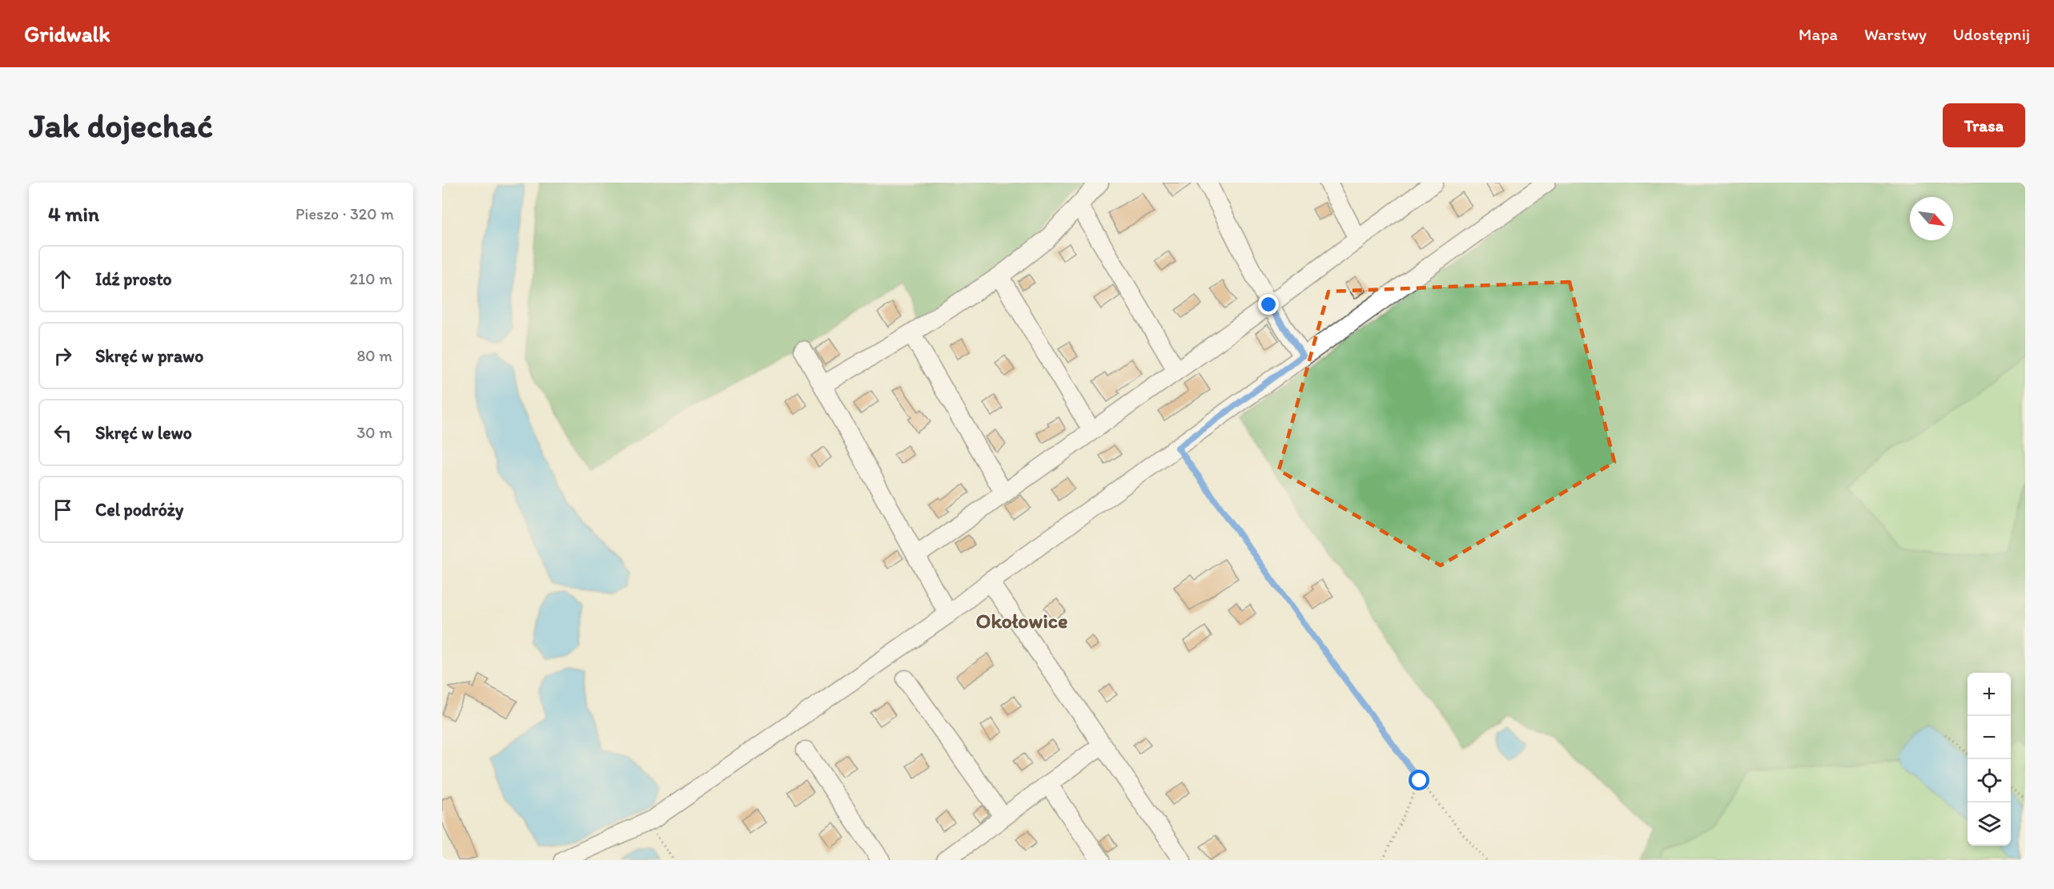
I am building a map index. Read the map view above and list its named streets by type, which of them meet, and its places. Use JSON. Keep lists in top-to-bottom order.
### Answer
{
  "districts": ["Okołowice"],
  "north": "bottom right",
  "page": {
    "header": "Gridwalk",
    "nav": ["Mapa", "Warstwy", "Udostępnij"],
    "buttons": "Trasa",
    "title": "Jak dojechać",
    "heading": ["4 min", "Pieszo · 320 m"],
    "list": [
      ["Idź prosto", "210 m"],
      ["Skręć w prawo", "80 m"],
      ["Skręć w lewo", "30 m"],
      "Cel podróży"
    ],
    "map_buttons": ["+", "−"]
  }
}
